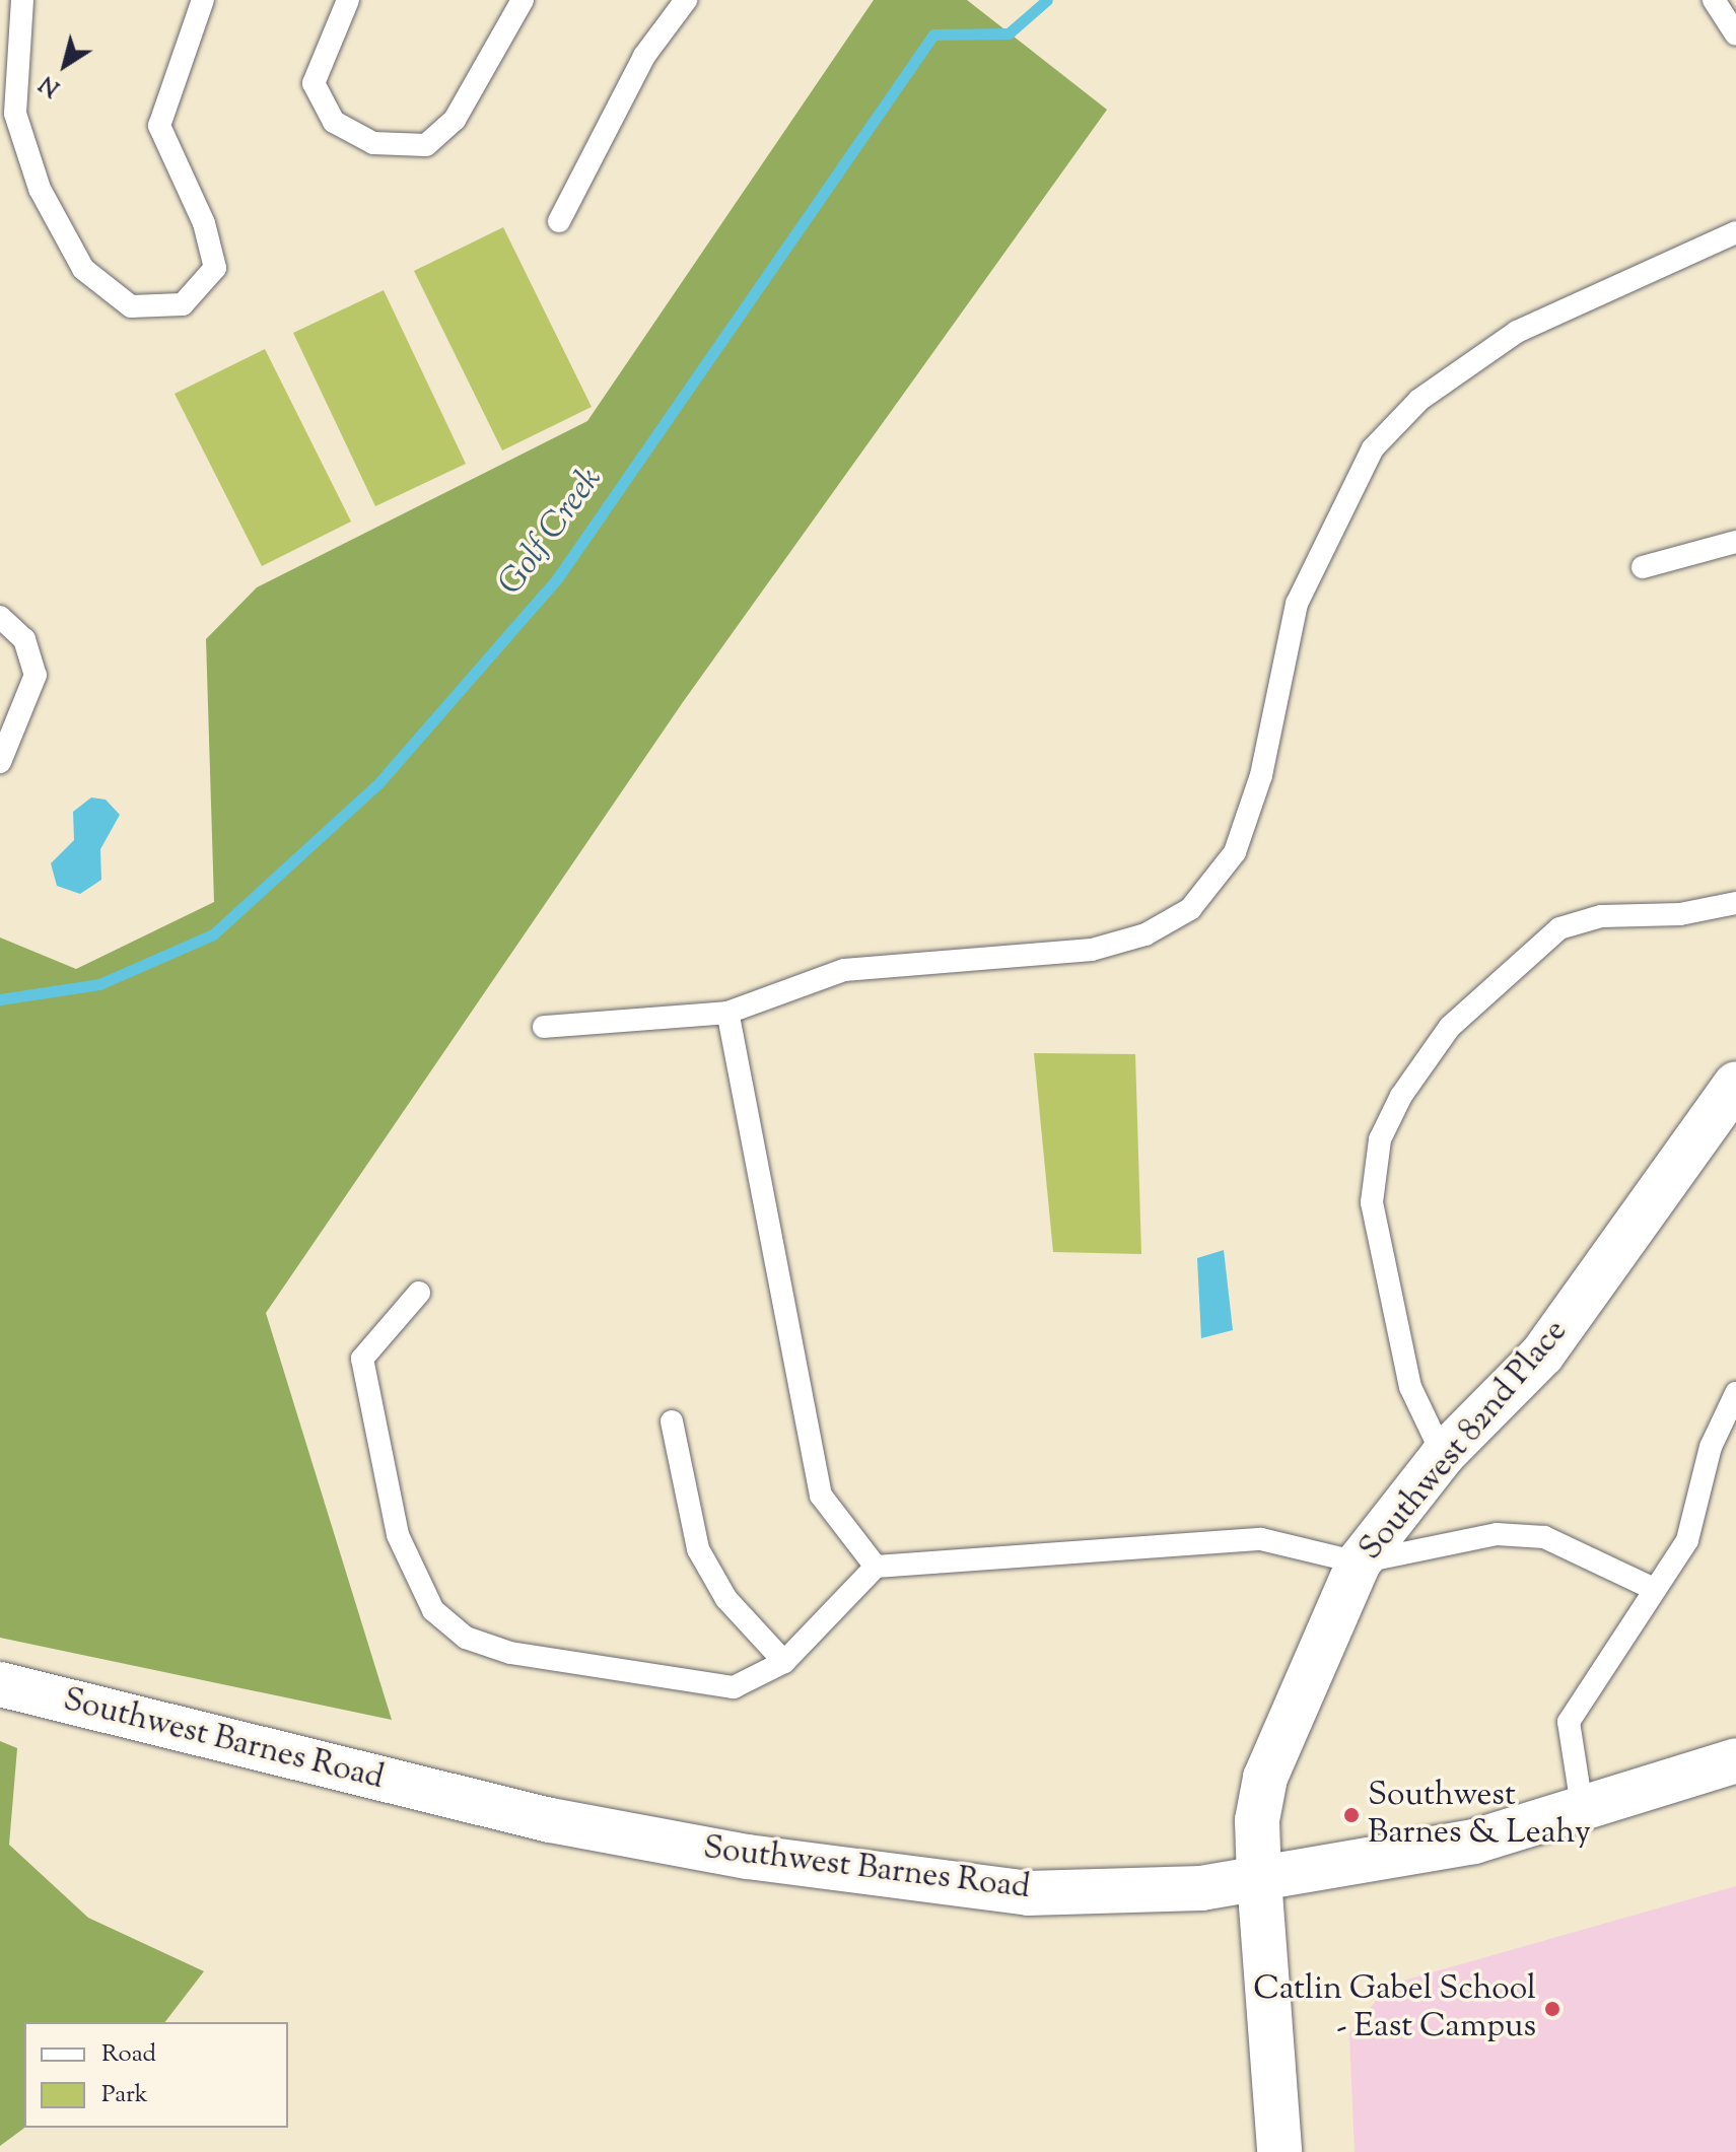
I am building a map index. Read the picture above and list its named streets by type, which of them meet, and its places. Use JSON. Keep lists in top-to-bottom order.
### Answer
{
  "streets": {
    "main road": ["Southwest 82nd Place", "Southwest Barnes Road"]
  },
  "crossings": [
    ["Southwest 82nd Place", "Southwest Barnes Road"]
  ],
  "water": ["Golf Creek"],
  "places": ["Southwest Barnes & Leahy", "Catlin Gabel School - East Campus"],
  "legend": ["Road", "Park"],
  "north": "bottom left"
}
